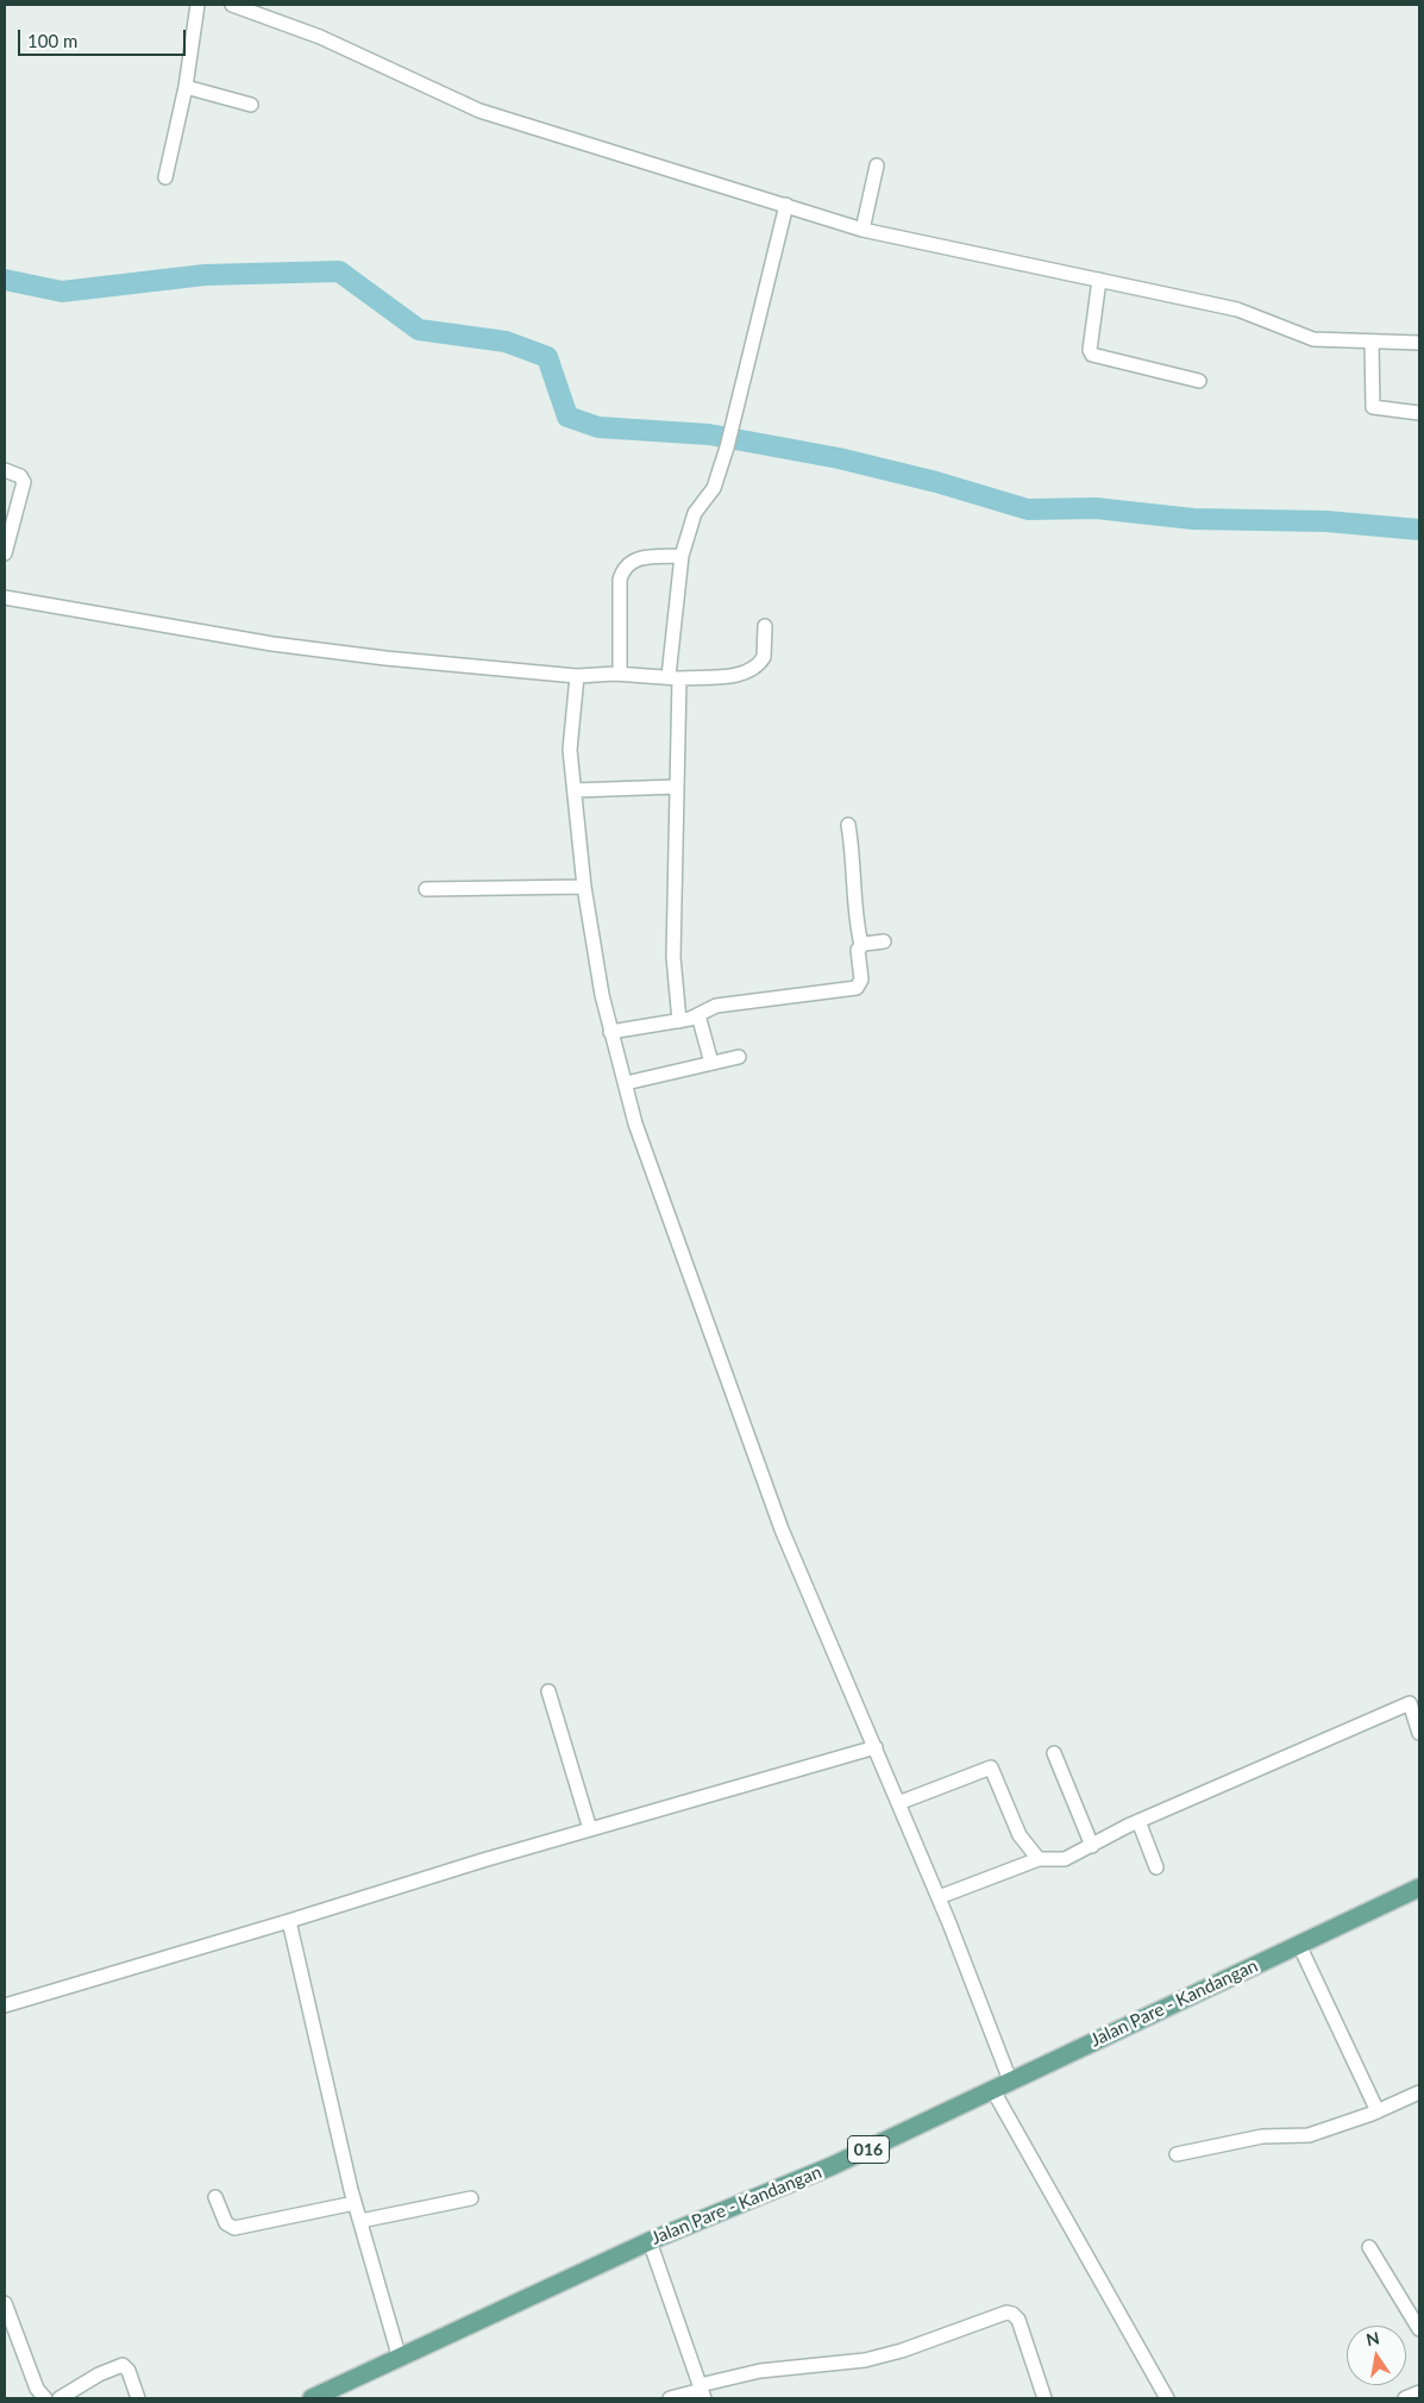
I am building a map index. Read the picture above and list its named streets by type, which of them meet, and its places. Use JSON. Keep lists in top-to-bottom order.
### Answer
{
  "streets": {
    "main road": ["Jalan Pare - Kandangan", "016"]
  },
  "scale_bar": "100 m",
  "north": "top"
}
